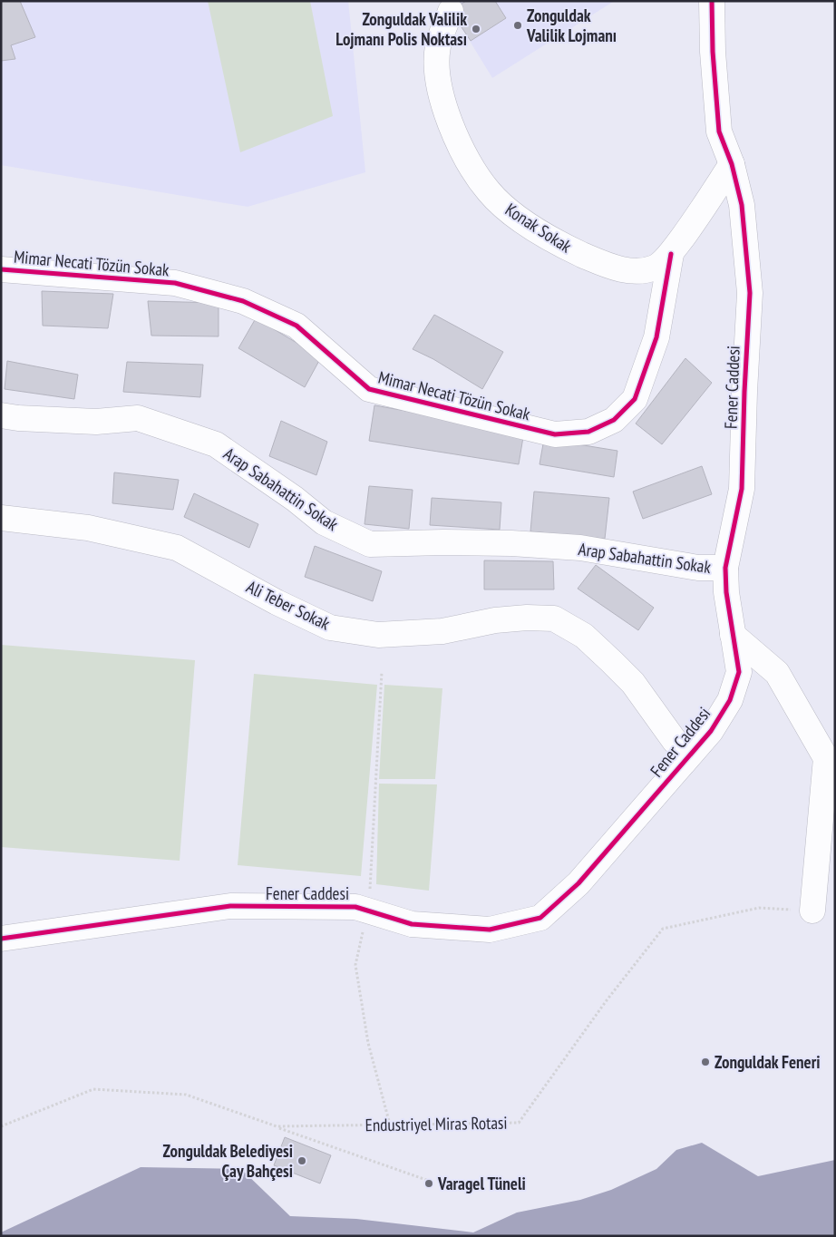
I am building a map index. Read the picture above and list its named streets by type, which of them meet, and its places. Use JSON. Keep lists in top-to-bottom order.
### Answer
{
  "streets": {
    "street": [
      "Konak Sokak",
      "Mimar Necati Tözün Sokak",
      "Fener Caddesi",
      "Arap Sabahattin Sokak",
      "Ali Teber Sokak"
    ],
    "path": ["Endustriyel Miras Rotasi"]
  },
  "crossings": [
    ["Konak Sokak", "Mimar Necati Tözün Sokak"],
    ["Konak Sokak", "Fener Caddesi"],
    ["Fener Caddesi", "Arap Sabahattin Sokak"],
    ["Fener Caddesi", "Ali Teber Sokak"]
  ],
  "places": [
    "Zonguldak Valilik Lojmanı",
    "Zonguldak Valilik Lojmanı Polis Noktası",
    "Zonguldak Feneri",
    "Zonguldak Belediyesi Çay Bahçesi",
    "Varagel Tüneli"
  ]
}
